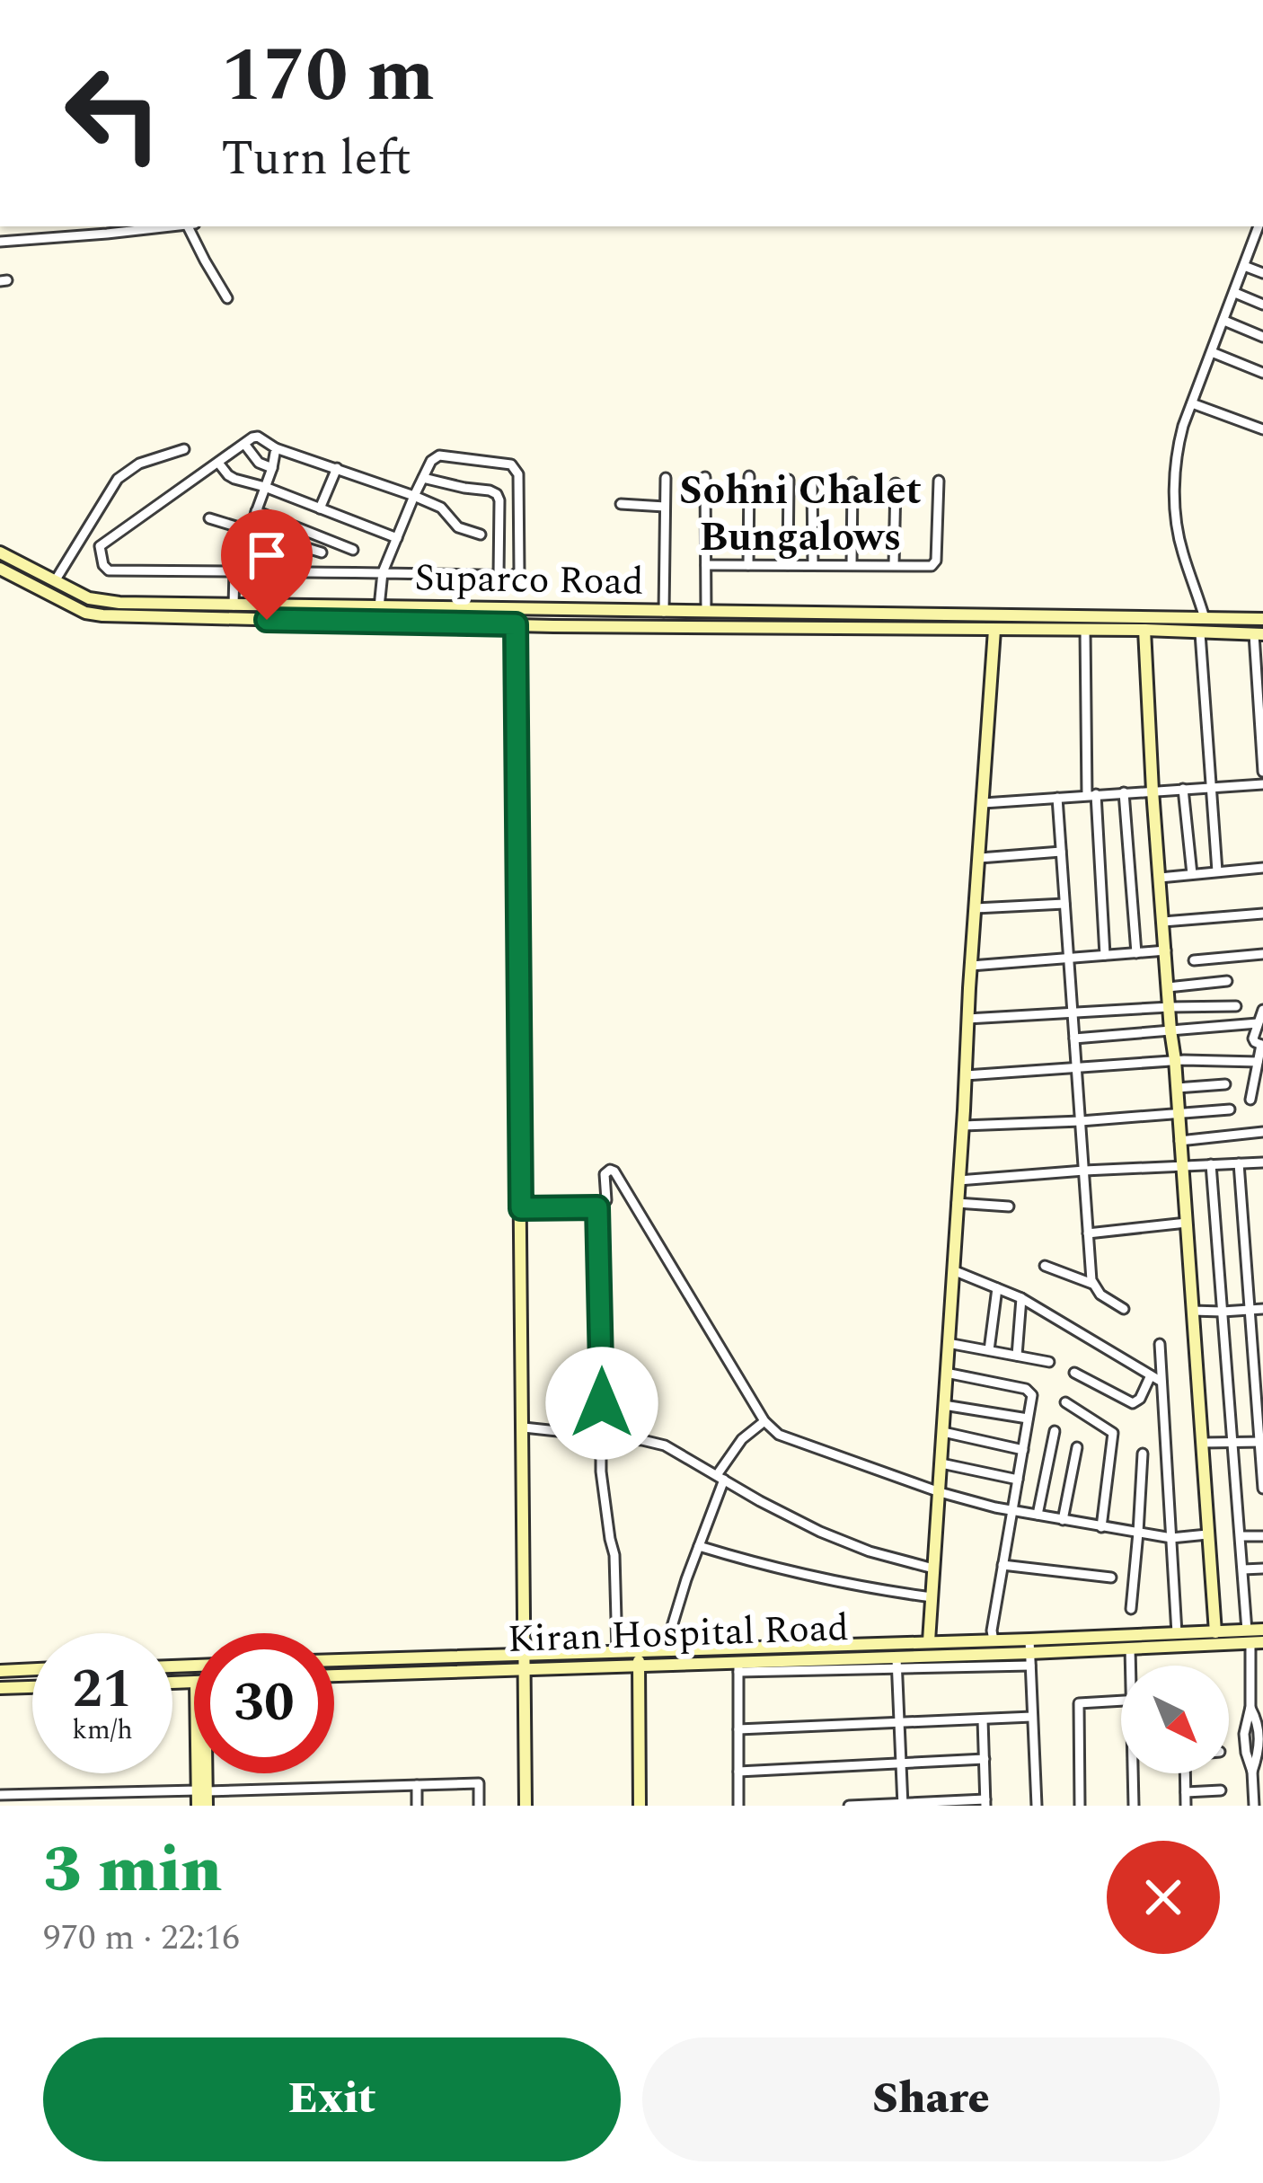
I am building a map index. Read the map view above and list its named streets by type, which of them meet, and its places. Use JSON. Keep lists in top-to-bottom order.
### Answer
{
  "streets": {
    "main road": ["Suparco Road", "Kiran Hospital Road"]
  },
  "districts": ["Sohni Chalet Bungalows"],
  "north": "bottom right",
  "page": {
    "turn": ["170 m", "Turn left"],
    "speed": "21 km/h",
    "limit": "30",
    "heading": ["3 min", "970 m · 22:16"],
    "buttons": ["Exit", "Share"]
  }
}
